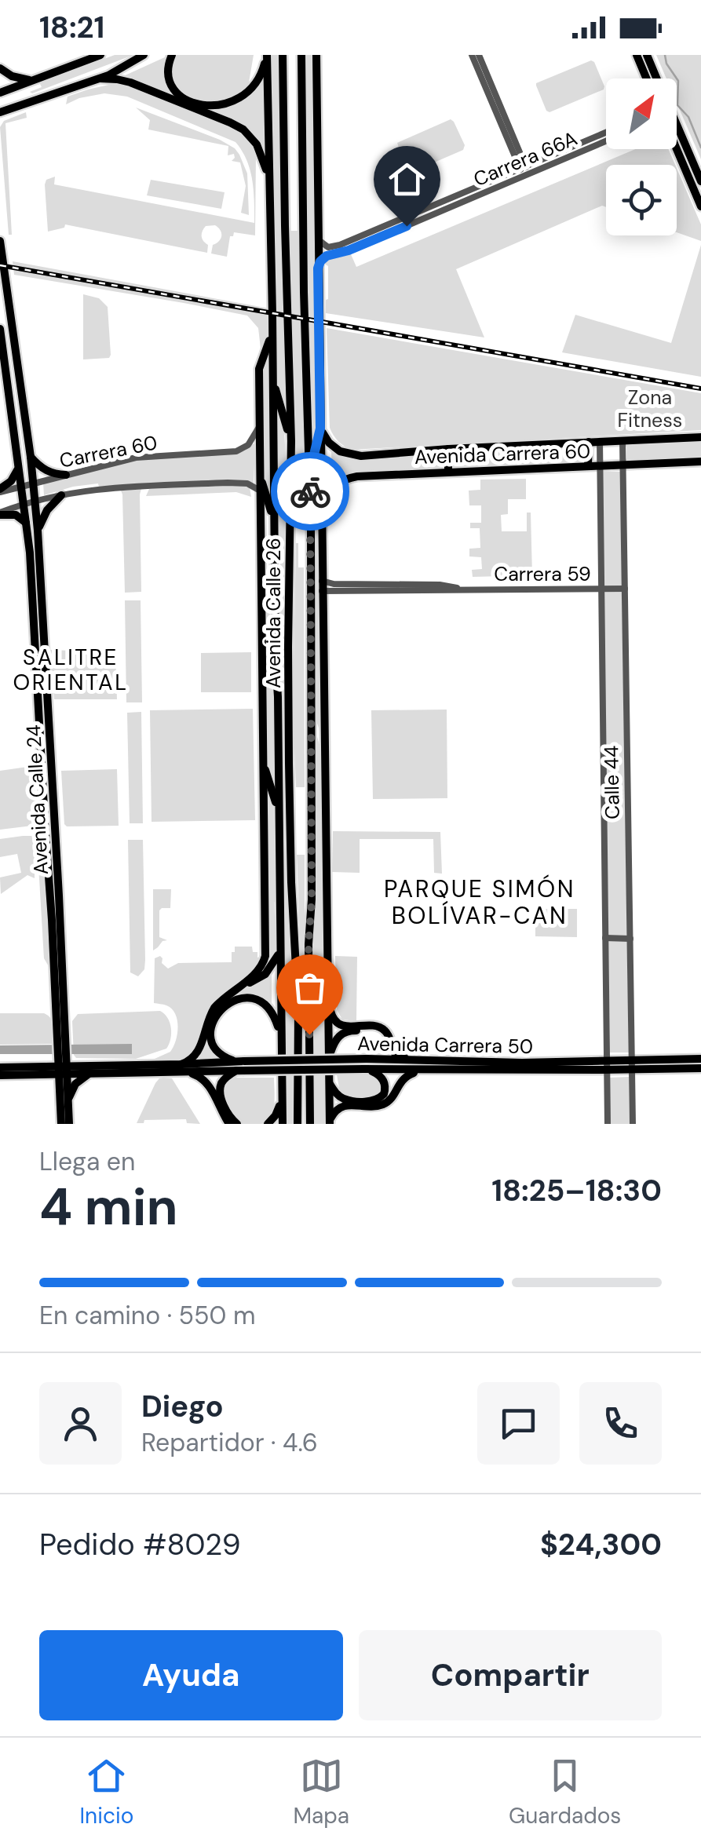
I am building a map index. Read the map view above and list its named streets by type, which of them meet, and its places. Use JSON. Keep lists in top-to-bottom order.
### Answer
{
  "streets": {
    "main road": [
      "Avenida Carrera 60",
      "Avenida Calle 26",
      "Avenida Calle 24",
      "Avenida Carrera 50"
    ],
    "street": [
      "Carrera 66A",
      "Carrera 60",
      "Carrera 59",
      "Calle 44"
    ]
  },
  "crossings": [
    ["Carrera 60", "Avenida Calle 24"],
    ["Avenida Carrera 60", "Calle 44"],
    ["Carrera 59", "Calle 44"],
    ["Calle 44", "Avenida Carrera 50"],
    ["Avenida Calle 24", "Avenida Carrera 50"]
  ],
  "districts": ["SALITRE ORIENTAL", "PARQUE SIMÓN BOLÍVAR-CAN"],
  "parks": ["Zona Fitness"],
  "north": "top right",
  "page": {
    "status": "18:21",
    "heading": ["4 min", "Llega en", "18:25–18:30"],
    "panel": [
      "Diego",
      "Repartidor · 4.6",
      "Pedido #8029",
      "$24,300"
    ],
    "bar": "En camino · 550 m",
    "buttons": ["Ayuda", "Compartir"],
    "tabs": ["Inicio", "Mapa", "Guardados"]
  }
}
